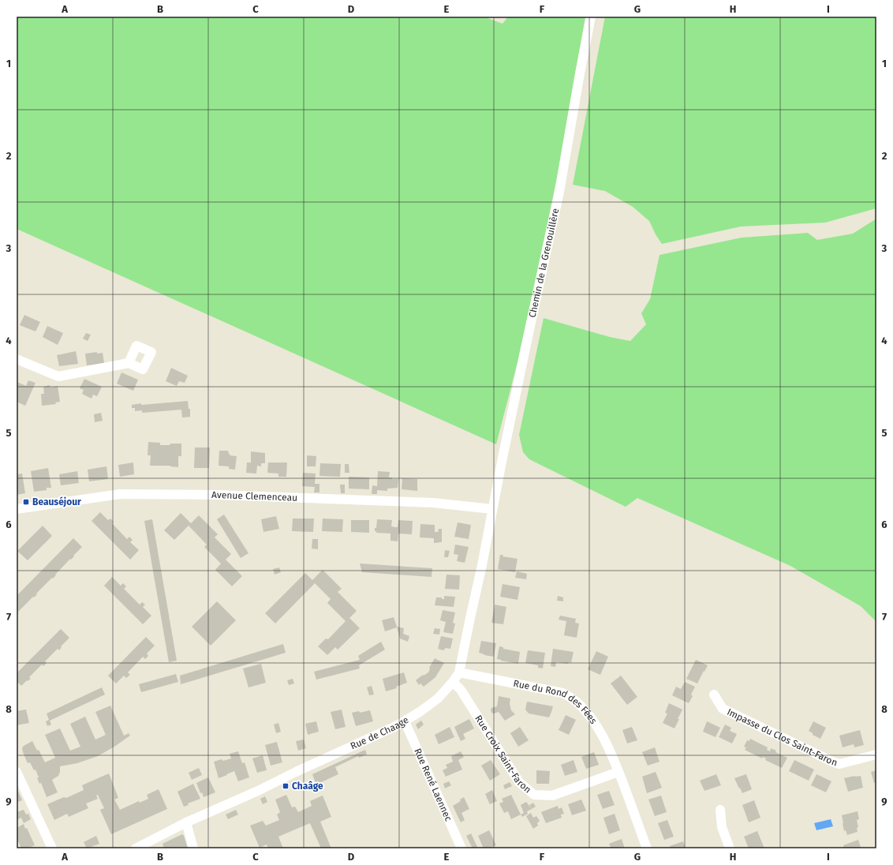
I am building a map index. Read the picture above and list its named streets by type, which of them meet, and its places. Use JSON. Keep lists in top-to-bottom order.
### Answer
{
  "streets": {
    "street": [
      "Chemin de la Grenouillère",
      "Avenue Clemenceau",
      "Rue du Rond des Fées",
      "Rue de Chaage",
      "Impasse du Clos Saint-Faron",
      "Rue Croix Saint-Faron",
      "Rue René Laennec"
    ]
  },
  "crossings": [
    ["Chemin de la Grenouillère", "Avenue Clemenceau"],
    ["Chemin de la Grenouillère", "Rue de Chaage"],
    ["Avenue Clemenceau", "Rue de Chaage"],
    ["Rue du Rond des Fées", "Rue de Chaage"],
    ["Rue du Rond des Fées", "Rue Croix Saint-Faron"],
    ["Rue de Chaage", "Rue Croix Saint-Faron"],
    ["Rue de Chaage", "Rue René Laennec"]
  ],
  "places": {
    "transit": ["Beauséjour", "Chaâge"]
  },
  "grid": {
    "columns": [
      "A",
      "B",
      "C",
      "D",
      "E",
      "F",
      "G",
      "H",
      "I"
    ],
    "rows": [
      "1",
      "2",
      "3",
      "4",
      "5",
      "6",
      "7",
      "8",
      "9"
    ]
  }
}
